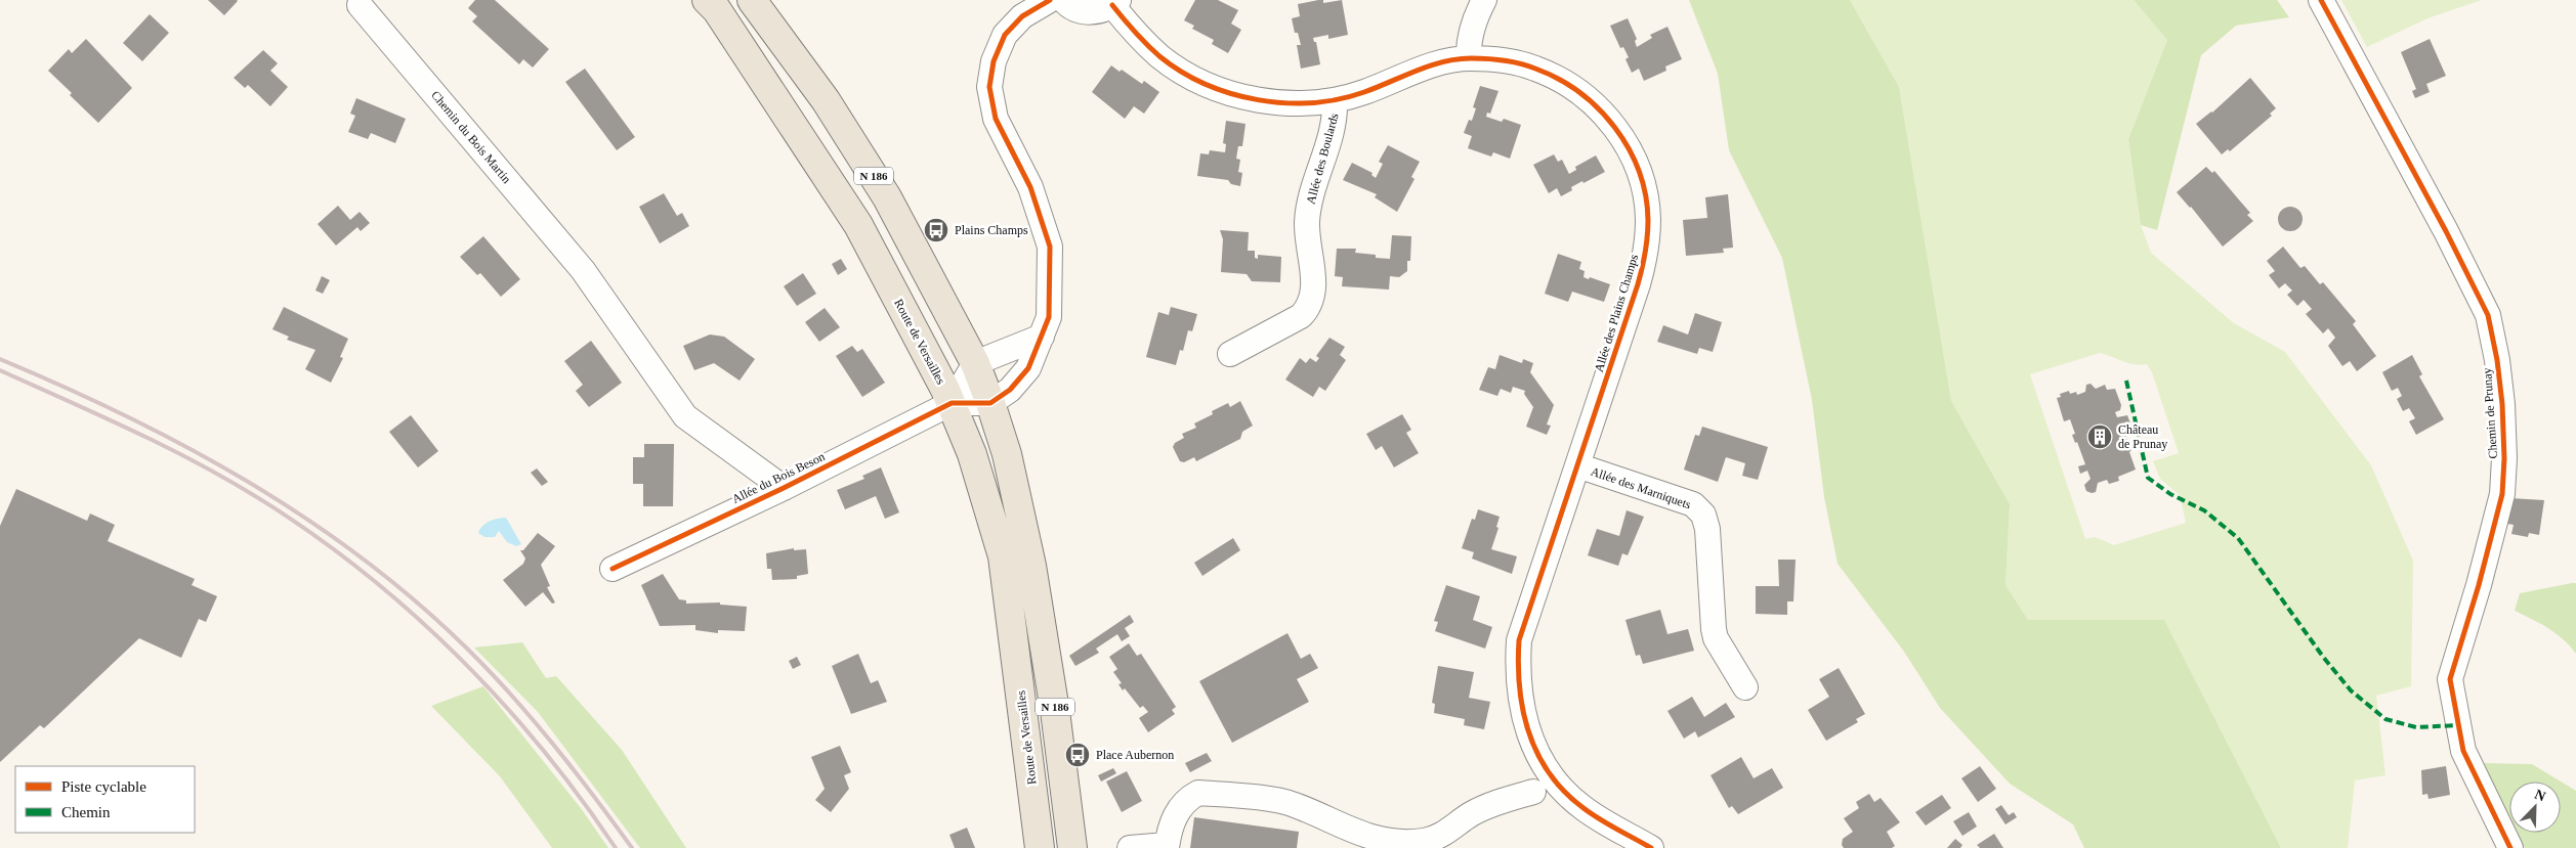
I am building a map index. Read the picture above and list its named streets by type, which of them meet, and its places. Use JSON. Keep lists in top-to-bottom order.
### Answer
{
  "streets": {
    "main road": ["N 186", "Route de Versailles"],
    "street": [
      "Chemin du Bois Martin",
      "Allée des Boulards",
      "Allée des Plains Champs",
      "Chemin de Prunay",
      "Allée du Bois Beson",
      "Allée des Marniquets"
    ]
  },
  "crossings": [
    ["Chemin du Bois Martin", "Allée du Bois Beson"],
    ["Allée des Boulards", "Allée des Plains Champs"],
    ["Allée des Plains Champs", "Allée des Marniquets"],
    ["Route de Versailles", "Allée du Bois Beson"]
  ],
  "places": {
    "bus stop": ["Plains Champs", "Place Aubernon"],
    "building": ["Château de Prunay"]
  },
  "legend": ["Piste cyclable", "Chemin"],
  "north": "top right"
}
